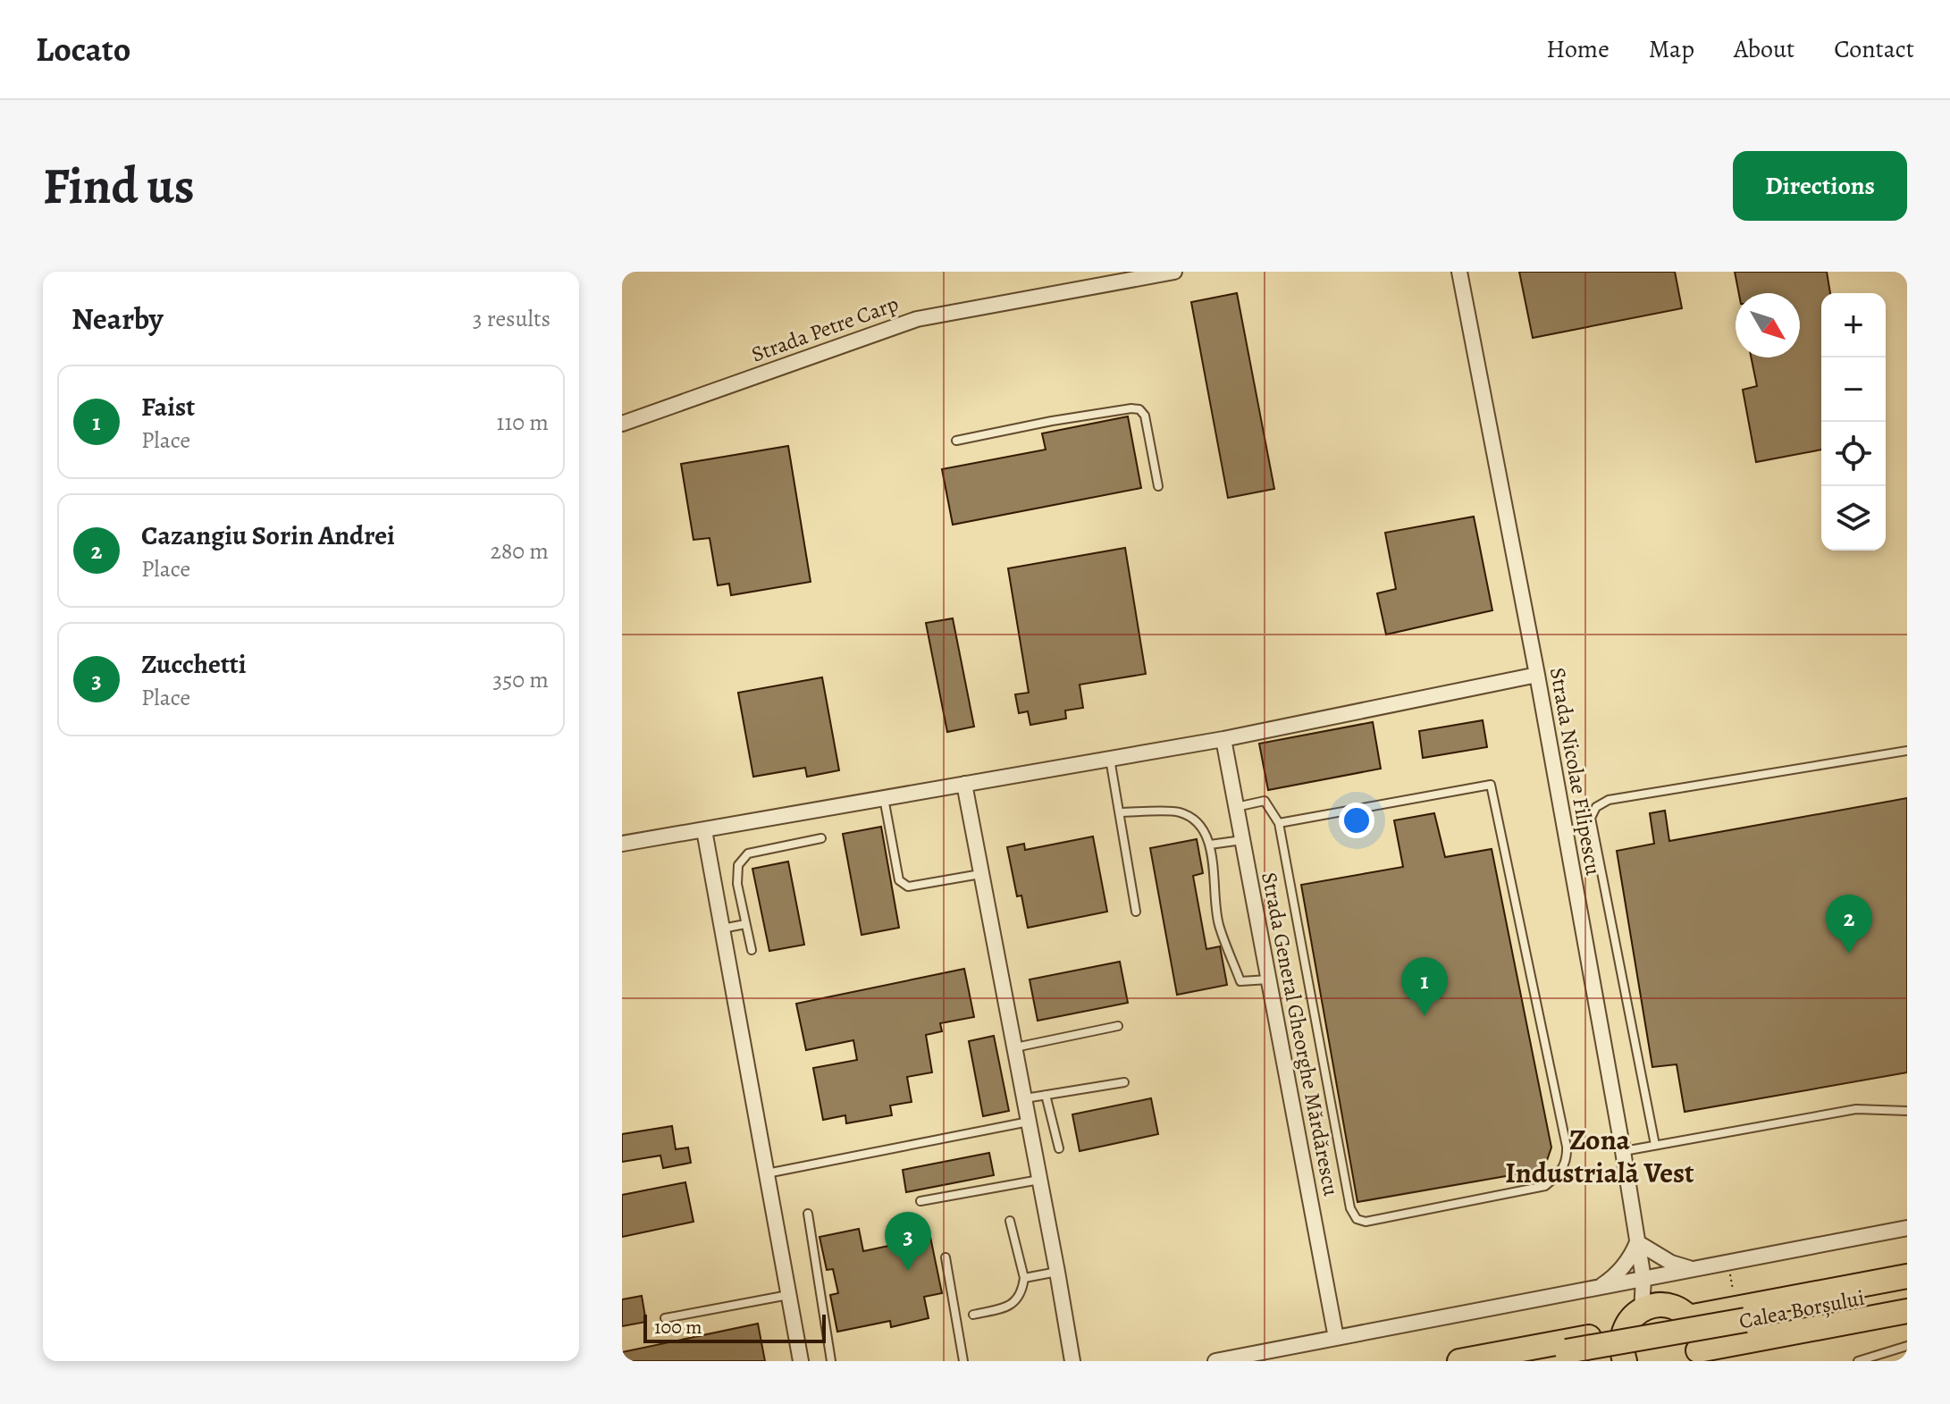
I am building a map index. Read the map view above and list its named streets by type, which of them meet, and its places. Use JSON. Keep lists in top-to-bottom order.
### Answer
{
  "streets": {
    "main road": ["Calea Borșului"],
    "street": ["Strada Petre Carp", "Strada Nicolae Filipescu", "Strada General Gheorghe Mărdărescu"]
  },
  "districts": ["Zona Industrială Vest"],
  "scale_bar": "100 m",
  "north": "bottom right",
  "page": {
    "header": "Locato",
    "nav": [
      "Home",
      "Map",
      "About",
      "Contact"
    ],
    "buttons": "Directions",
    "title": "Find us",
    "heading": ["Nearby", "3 results"],
    "map_buttons": ["+", "−"],
    "list": [
      {
        "mark": "1",
        "name": "Faist",
        "note": "Place",
        "value": "110 m"
      },
      {
        "mark": "2",
        "name": "Cazangiu Sorin Andrei",
        "note": "Place",
        "value": "280 m"
      },
      {
        "mark": "3",
        "name": "Zucchetti",
        "note": "Place",
        "value": "350 m"
      }
    ],
    "pins": ["2", "1", "3"],
    "scale": "100 m"
  }
}
